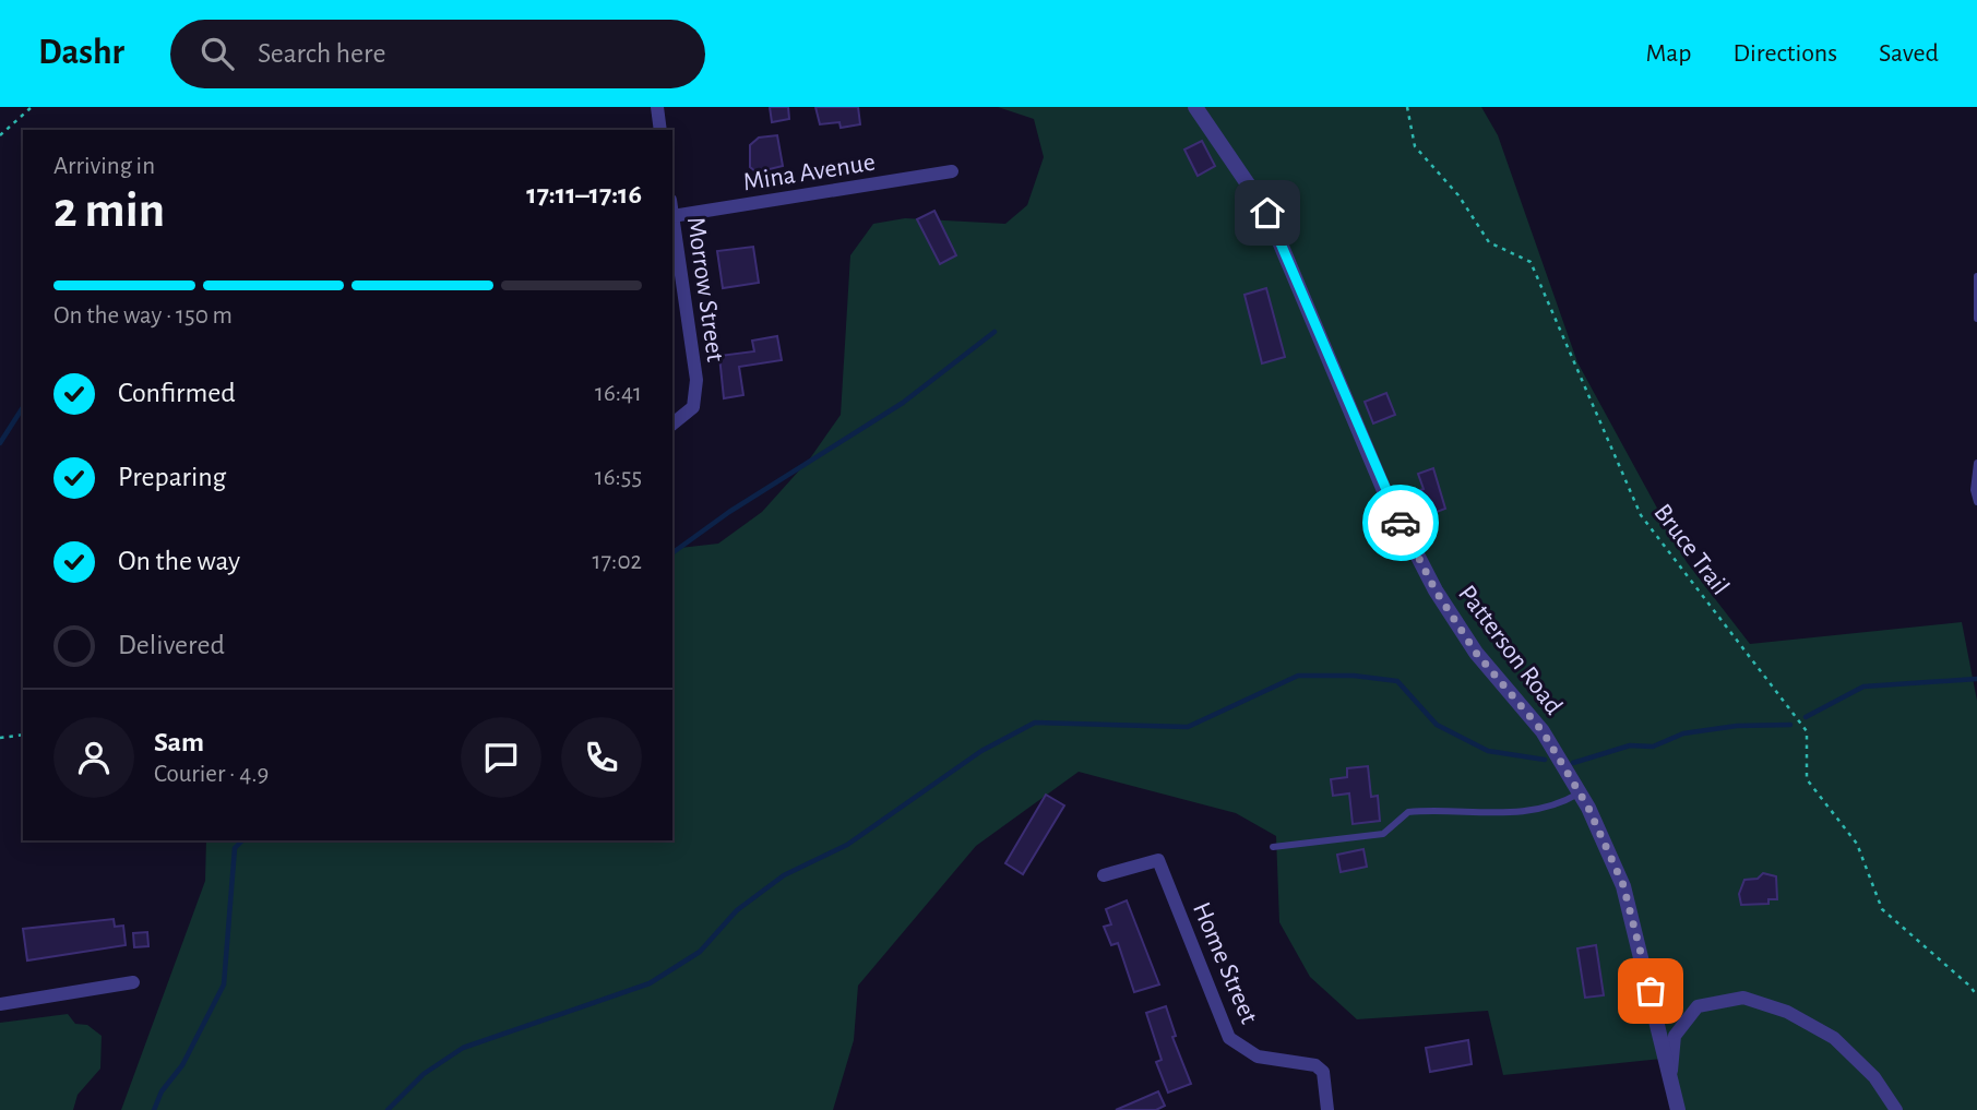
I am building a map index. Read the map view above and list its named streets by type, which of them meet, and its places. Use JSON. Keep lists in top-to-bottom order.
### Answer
{
  "streets": {
    "street": [
      "Mina Avenue",
      "Morrow Street",
      "Patterson Road",
      "Home Street"
    ],
    "path": ["Bruce Trail"]
  },
  "crossings": [
    ["Mina Avenue", "Morrow Street"]
  ],
  "page": {
    "header": "Dashr",
    "search": "Search here",
    "nav": ["Map", "Directions", "Saved"],
    "heading": ["2 min", "Arriving in", "17:11–17:16"],
    "panel": ["Sam", "Courier · 4.9"],
    "bar": "On the way · 150 m",
    "list": [
      ["Confirmed", "16:41"],
      ["Preparing", "16:55"],
      ["On the way", "17:02"],
      "Delivered"
    ]
  }
}
